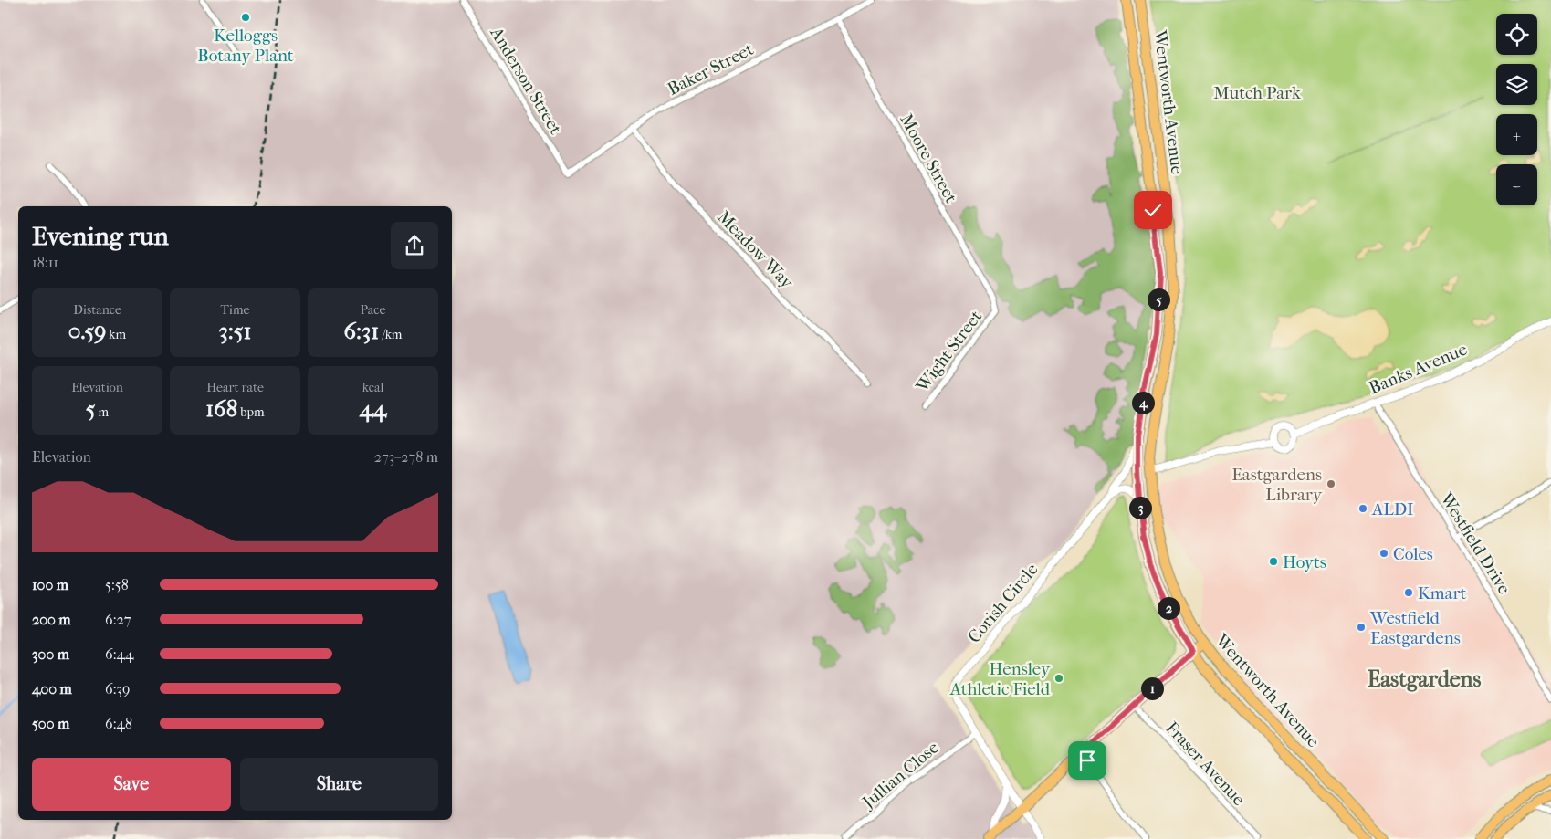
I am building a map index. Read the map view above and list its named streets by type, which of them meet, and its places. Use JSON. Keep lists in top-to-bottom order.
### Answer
{
  "streets": {
    "main road": ["Wentworth Avenue"],
    "street": [
      "Baker Street",
      "Anderson Street",
      "Moore Street",
      "Meadow Way",
      "Wight Street",
      "Banks Avenue",
      "Westfield Drive",
      "Corish Circle",
      "Fraser Avenue",
      "Jullian Close"
    ]
  },
  "crossings": [
    ["Baker Street", "Anderson Street"],
    ["Baker Street", "Moore Street"],
    ["Baker Street", "Meadow Way"],
    ["Wentworth Avenue", "Corish Circle"],
    ["Moore Street", "Wight Street"],
    ["Banks Avenue", "Westfield Drive"],
    ["Corish Circle", "Jullian Close"]
  ],
  "districts": ["Eastgardens"],
  "parks": ["Mutch Park"],
  "places": [
    "Kelloggs Botany Plant",
    "Eastgardens Library",
    "ALDI",
    "Coles",
    "Hoyts",
    "Kmart",
    "Westfield Eastgardens",
    "Hensley Athletic Field"
  ],
  "page": {
    "map_buttons": ["+", "−"],
    "heading": ["Evening run", "18:11"],
    "stats": [
      ["Distance", "0.59 km"],
      ["Time", "3:51"],
      ["Pace", "6:31 /km"],
      ["Elevation", "5 m"],
      ["Heart rate", "168 bpm"],
      ["kcal", "44"]
    ],
    "pins": [
      "5",
      "4",
      "3",
      "2",
      "1"
    ],
    "chart": ["Elevation", "273–278 m"],
    "list": [
      {
        "name": "100 m",
        "note": "5:58"
      },
      {
        "name": "200 m",
        "note": "6:27"
      },
      {
        "name": "300 m",
        "note": "6:44"
      },
      {
        "name": "400 m",
        "note": "6:39"
      },
      {
        "name": "500 m",
        "note": "6:48"
      }
    ],
    "buttons": ["Save", "Share"]
  }
}
